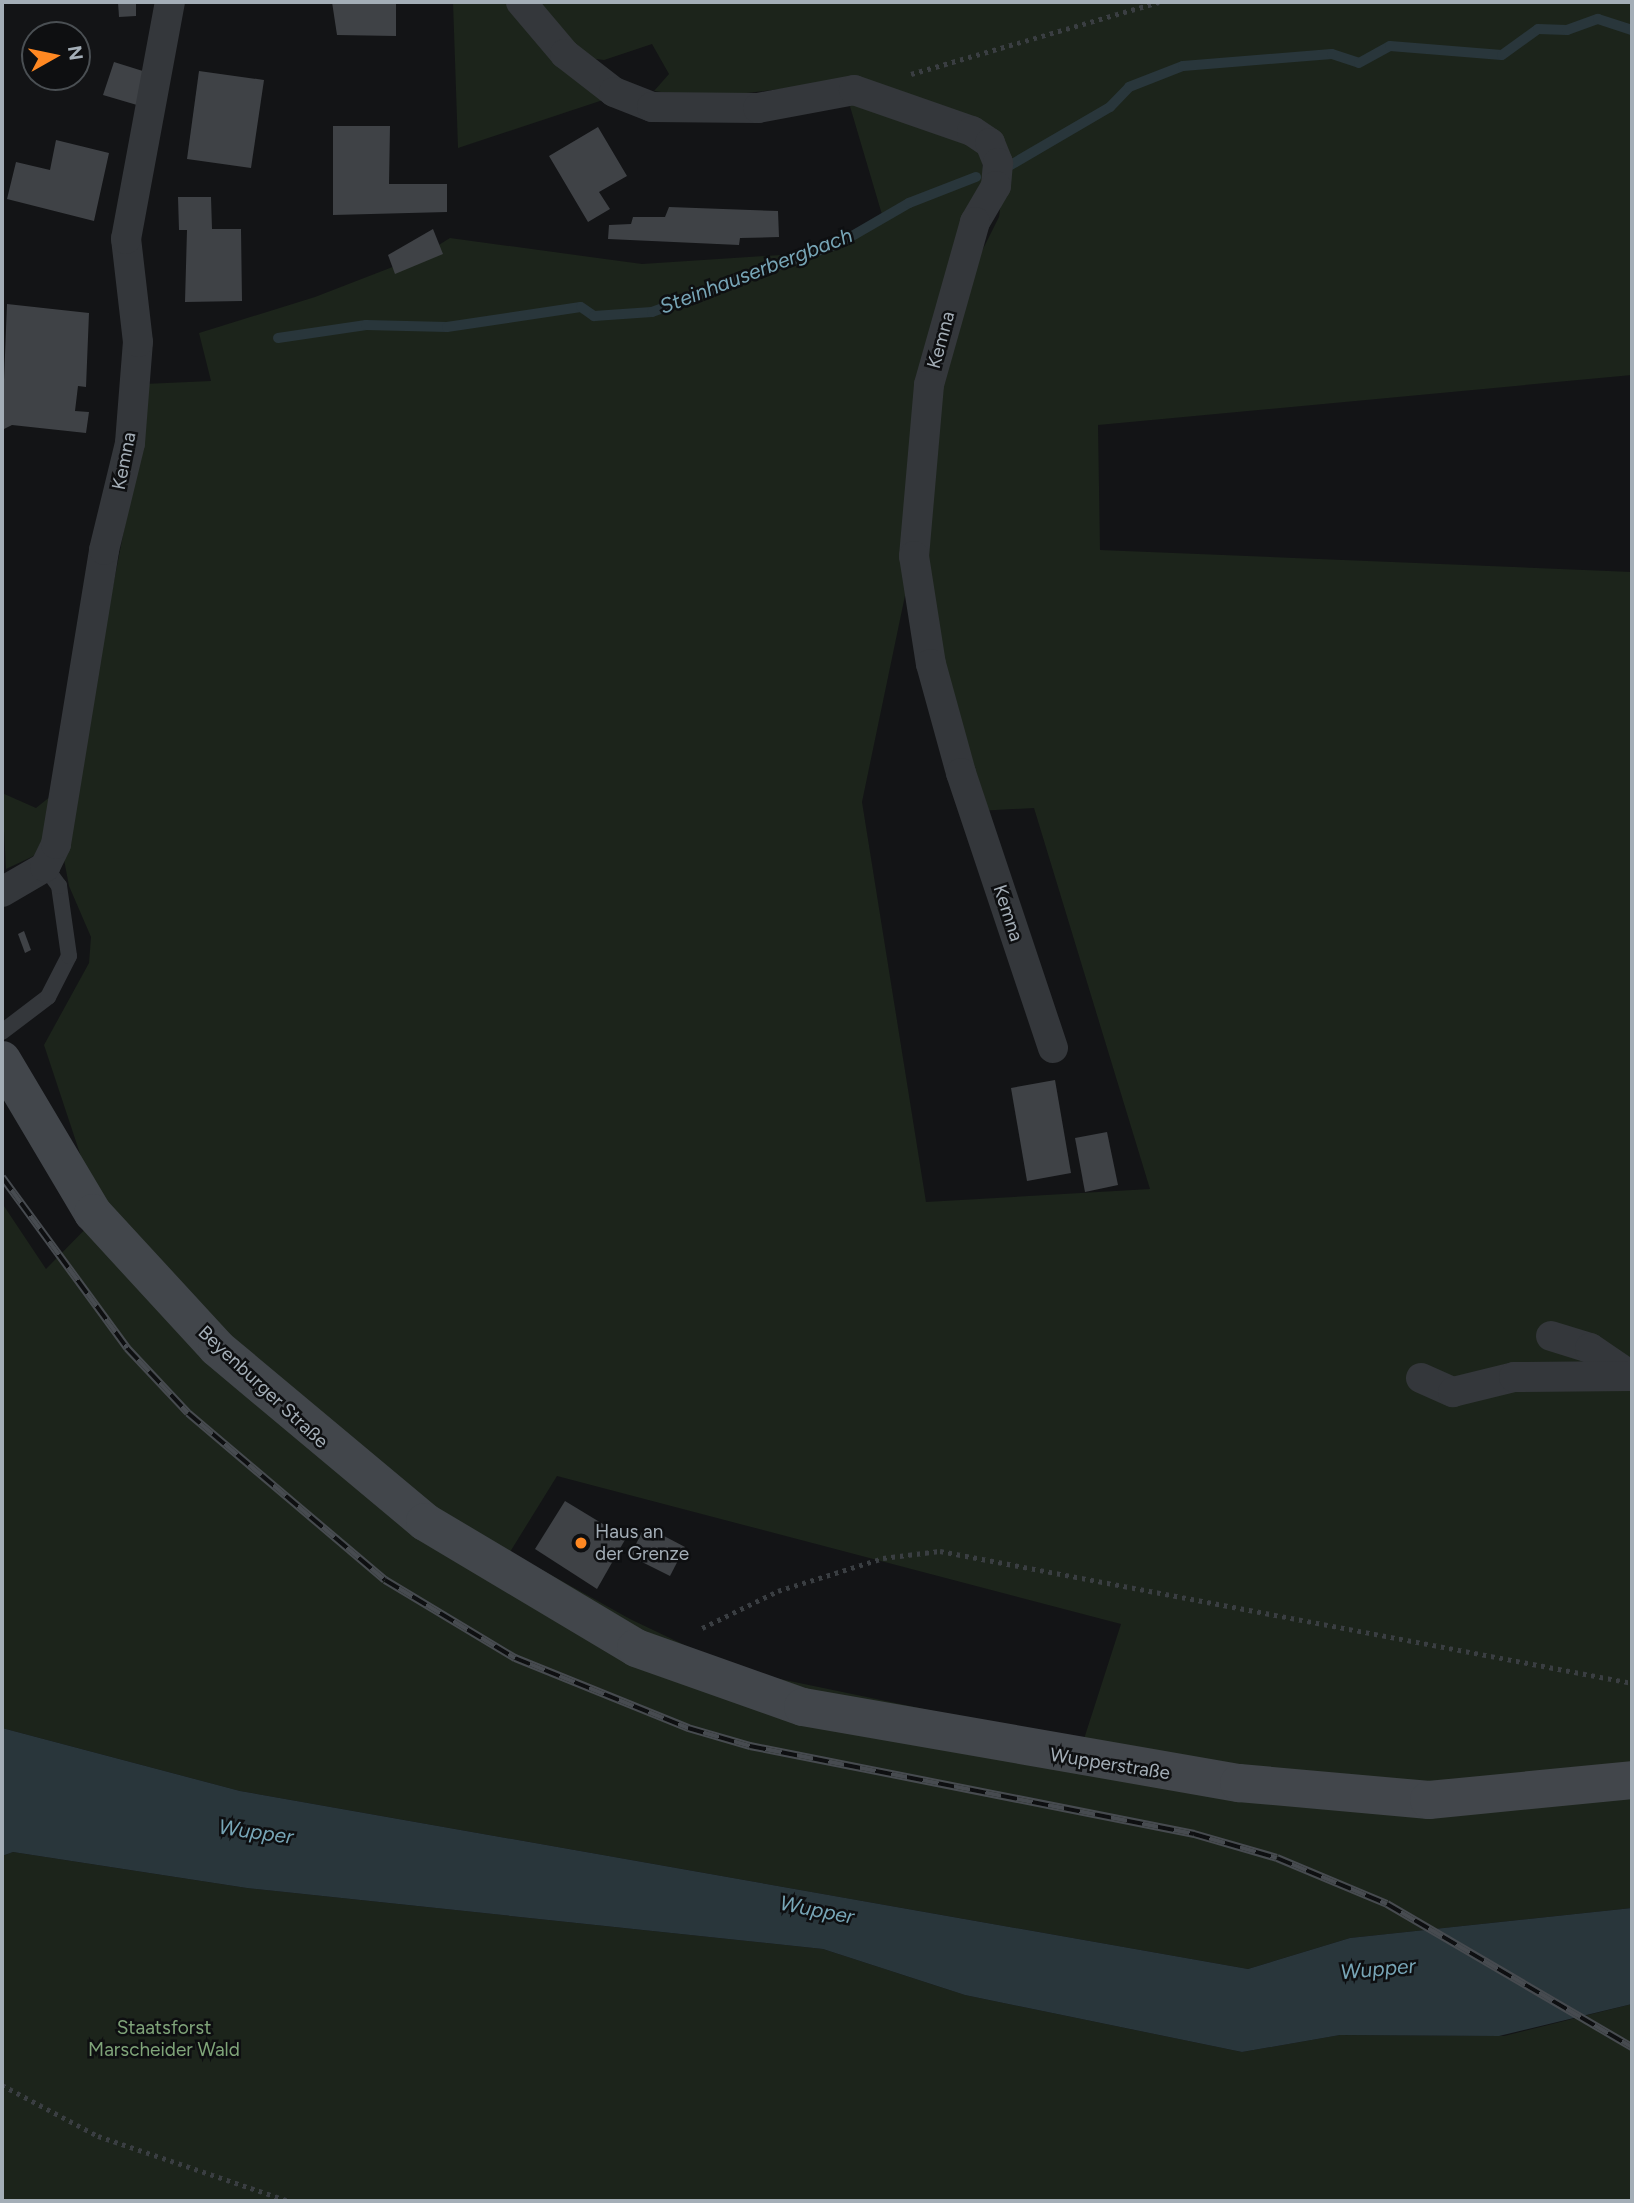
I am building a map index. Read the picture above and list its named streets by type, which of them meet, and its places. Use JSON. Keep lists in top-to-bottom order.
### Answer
{
  "streets": {
    "main road": ["Beyenburger Straße", "Wupperstraße"],
    "street": ["Kemna"]
  },
  "crossings": [
    ["Beyenburger Straße", "Wupperstraße"]
  ],
  "water": ["Steinhauserbergbach", "Wupper"],
  "parks": ["Staatsforst Marscheider Wald"],
  "places": ["Haus an der Grenze"],
  "north": "right"
}
